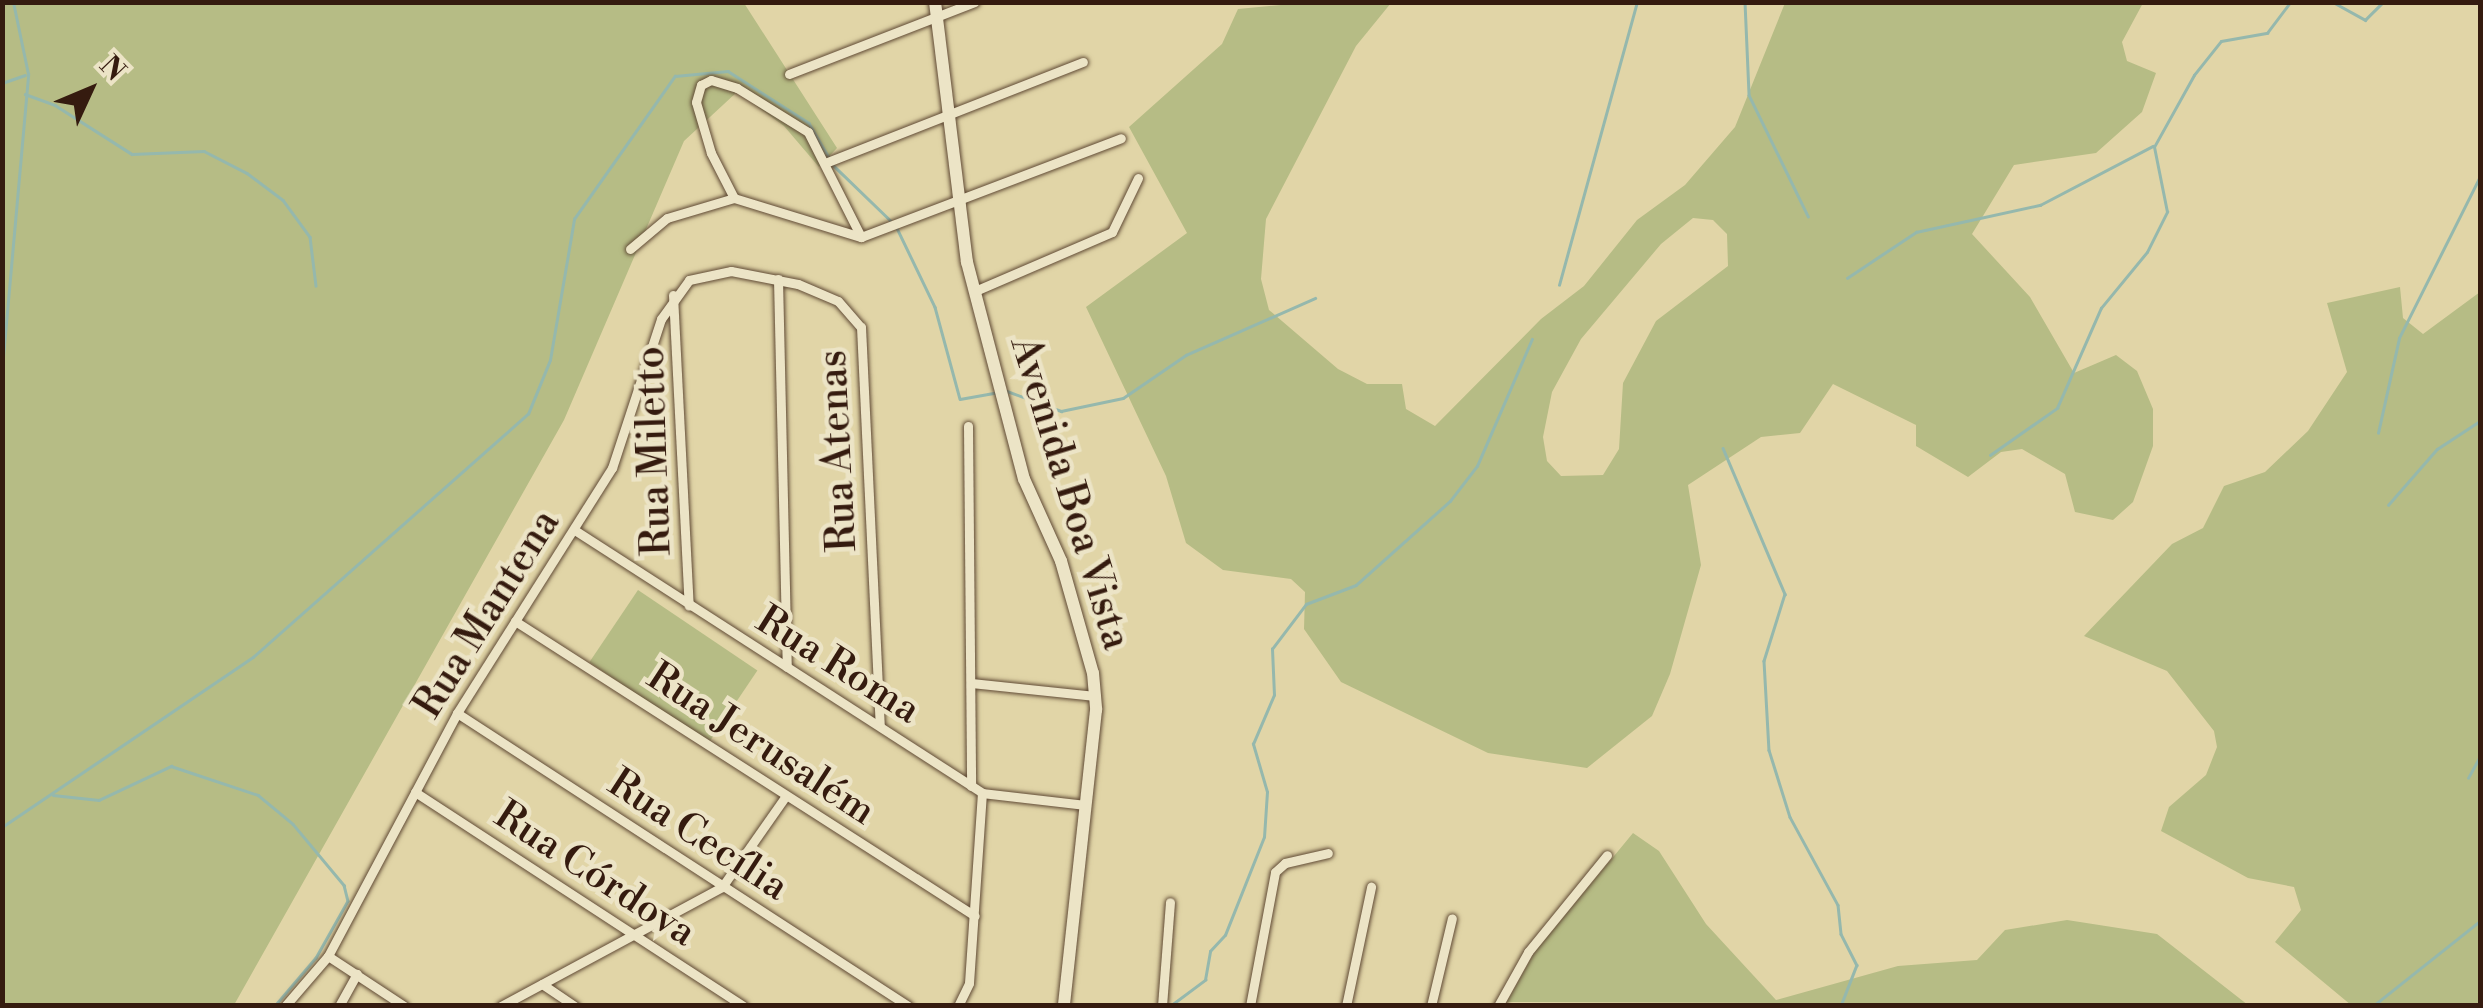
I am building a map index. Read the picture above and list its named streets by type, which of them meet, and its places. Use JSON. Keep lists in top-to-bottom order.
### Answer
{
  "streets": {
    "street": [
      "Rua Miletto",
      "Rua Atenas",
      "Avenida Boa Vista",
      "Rua Mantena",
      "Rua Roma",
      "Rua Jerusalém",
      "Rua Cecília",
      "Rua Córdova"
    ]
  },
  "crossings": [
    ["Rua Miletto", "Rua Atenas"],
    ["Rua Miletto", "Rua Mantena"],
    ["Rua Miletto", "Rua Roma"],
    ["Rua Atenas", "Rua Mantena"],
    ["Rua Atenas", "Rua Roma"],
    ["Avenida Boa Vista", "Rua Roma"],
    ["Rua Mantena", "Rua Roma"],
    ["Rua Mantena", "Rua Jerusalém"],
    ["Rua Mantena", "Rua Cecília"],
    ["Rua Mantena", "Rua Córdova"]
  ],
  "north": "top right"
}
